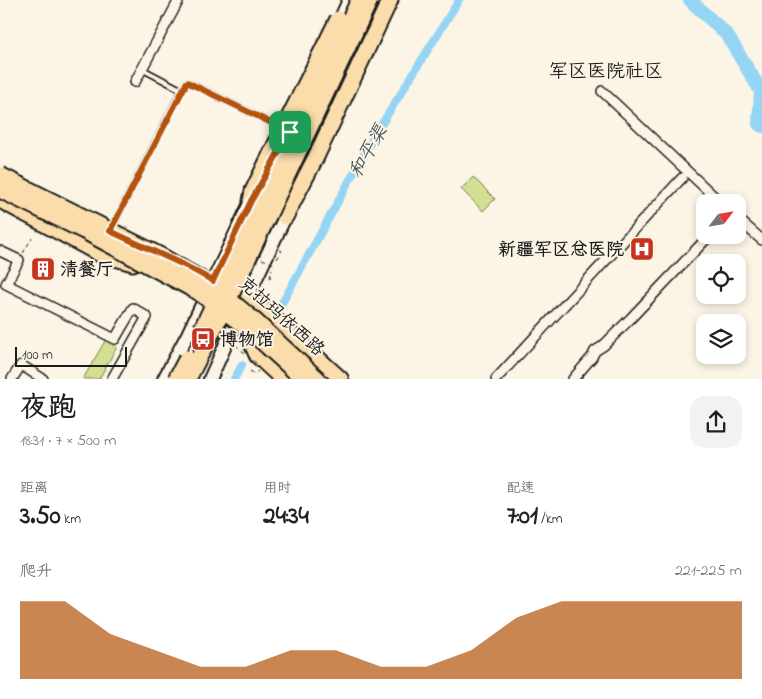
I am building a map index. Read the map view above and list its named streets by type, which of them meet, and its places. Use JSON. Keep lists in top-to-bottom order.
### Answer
{
  "streets": {
    "main road": ["克拉玛依西路"]
  },
  "districts": ["军区医院社区"],
  "water": ["和平渠"],
  "places": {
    "hospital": ["新疆军区总医院"],
    "building": ["清餐厅"],
    "bus stop": ["博物馆"]
  },
  "scale_bar": "100 m",
  "north": "top right",
  "page": {
    "scale": "100 m",
    "heading": ["夜跑", "18:31 · 7 × 500 m"],
    "stats": [
      ["距离", "3.50 km"],
      ["用时", "24:34"],
      ["配速", "7:01 /km"]
    ],
    "chart": ["爬升", "221–225 m"]
  }
}
